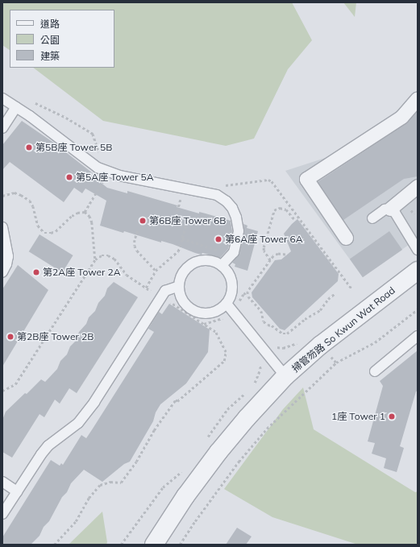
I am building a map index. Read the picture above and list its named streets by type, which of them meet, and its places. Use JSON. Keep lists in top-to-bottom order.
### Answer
{
  "streets": {
    "street": ["掃管笏路 So Kwun Wat Road"]
  },
  "places": [
    "第5B座 Tower 5B",
    "第5A座 Tower 5A",
    "第6B座 Tower 6B",
    "第6A座 Tower 6A",
    "第2A座 Tower 2A",
    "第2B座 Tower 2B",
    "1座 Tower 1"
  ],
  "legend": ["道路", "公園", "建築"]
}
